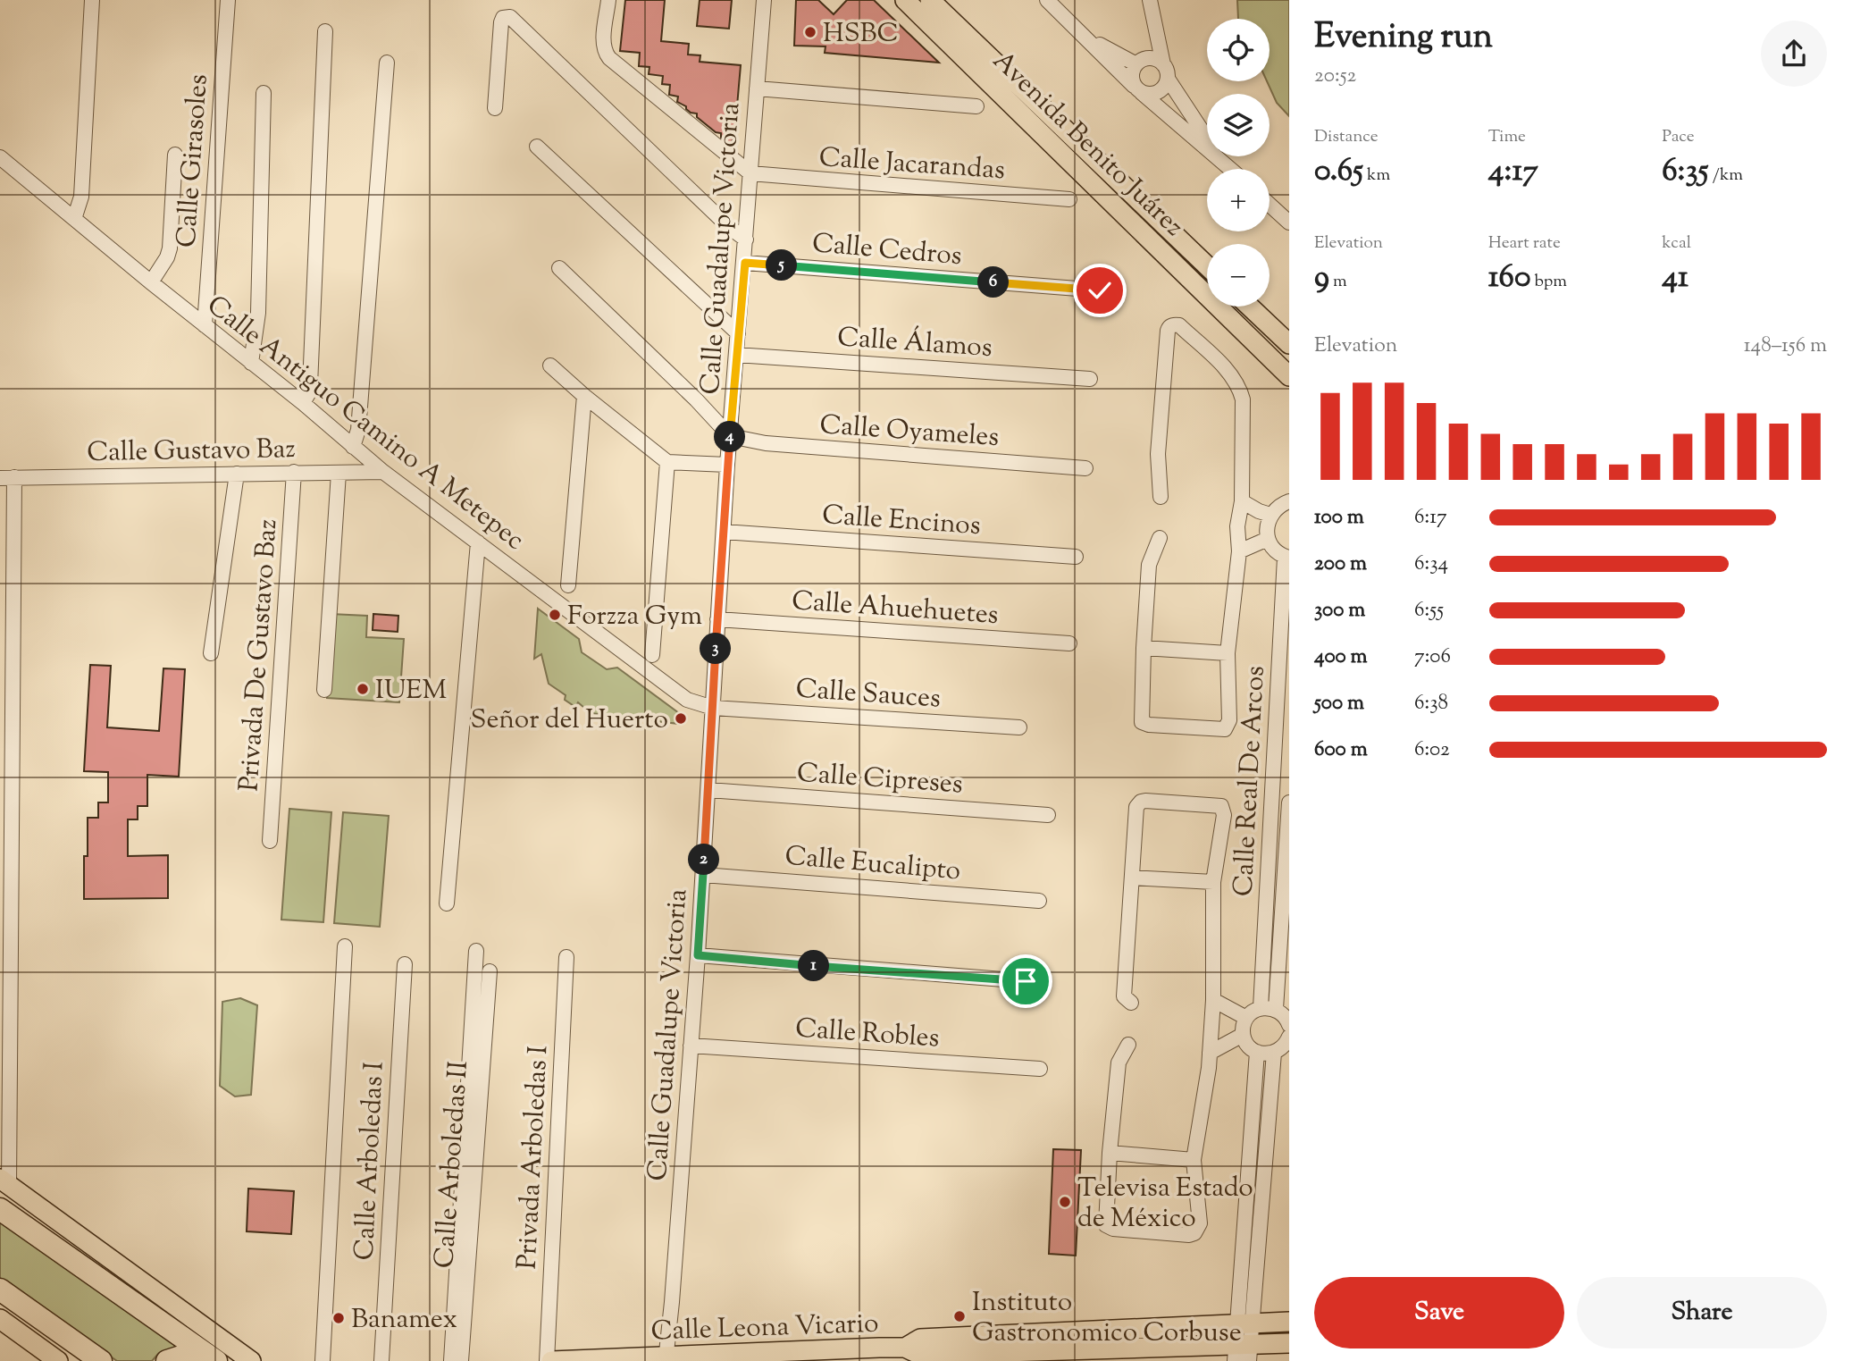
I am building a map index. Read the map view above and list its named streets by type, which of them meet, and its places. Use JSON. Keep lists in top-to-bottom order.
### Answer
{
  "streets": {
    "main road": ["Avenida Benito Juárez", "Calle Leona Vicario"],
    "street": [
      "Calle Girasoles",
      "Calle Jacarandas",
      "Calle Guadalupe Victoria",
      "Calle Cedros",
      "Calle Álamos",
      "Calle Antiguo Camino A Metepec",
      "Calle Oyameles",
      "Calle Gustavo Baz",
      "Calle Encinos",
      "Calle Ahuehuetes",
      "Privada De Gustavo Baz",
      "Calle Sauces",
      "Calle Cipreses",
      "Calle Real De Arcos",
      "Calle Eucalipto",
      "Calle Robles",
      "Privada Arboledas I",
      "Calle Arboledas I",
      "Calle Arboledas II"
    ]
  },
  "crossings": [
    ["Calle Girasoles", "Calle Antiguo Camino A Metepec"],
    ["Calle Jacarandas", "Calle Guadalupe Victoria"],
    ["Calle Guadalupe Victoria", "Calle Cedros"],
    ["Calle Guadalupe Victoria", "Calle Álamos"],
    ["Calle Guadalupe Victoria", "Calle Antiguo Camino A Metepec"],
    ["Calle Guadalupe Victoria", "Calle Oyameles"],
    ["Calle Guadalupe Victoria", "Calle Encinos"],
    ["Calle Guadalupe Victoria", "Calle Ahuehuetes"],
    ["Calle Guadalupe Victoria", "Calle Sauces"],
    ["Calle Guadalupe Victoria", "Calle Cipreses"],
    ["Calle Guadalupe Victoria", "Calle Eucalipto"],
    ["Calle Guadalupe Victoria", "Calle Robles"],
    ["Calle Guadalupe Victoria", "Calle Leona Vicario"],
    ["Calle Antiguo Camino A Metepec", "Calle Gustavo Baz"],
    ["Calle Antiguo Camino A Metepec", "Calle Sauces"],
    ["Calle Gustavo Baz", "Privada De Gustavo Baz"]
  ],
  "places": [
    "HSBC",
    "Forzza Gym",
    "IUEM",
    "Señor del Huerto",
    "Televisa Estado de México",
    "Instituto Gastronomico Corbuse",
    "Banamex"
  ],
  "page": {
    "heading": ["Evening run", "20:52"],
    "map_buttons": ["+", "−"],
    "stats": [
      ["Distance", "0.65 km"],
      ["Time", "4:17"],
      ["Pace", "6:35 /km"],
      ["Elevation", "9 m"],
      ["Heart rate", "160 bpm"],
      ["kcal", "41"]
    ],
    "pins": [
      "5",
      "6",
      "4",
      "3",
      "2",
      "1"
    ],
    "chart": ["Elevation", "148–156 m"],
    "list": [
      {
        "name": "100 m",
        "note": "6:17"
      },
      {
        "name": "200 m",
        "note": "6:34"
      },
      {
        "name": "300 m",
        "note": "6:55"
      },
      {
        "name": "400 m",
        "note": "7:06"
      },
      {
        "name": "500 m",
        "note": "6:38"
      },
      {
        "name": "600 m",
        "note": "6:02"
      }
    ],
    "buttons": ["Save", "Share"]
  }
}
